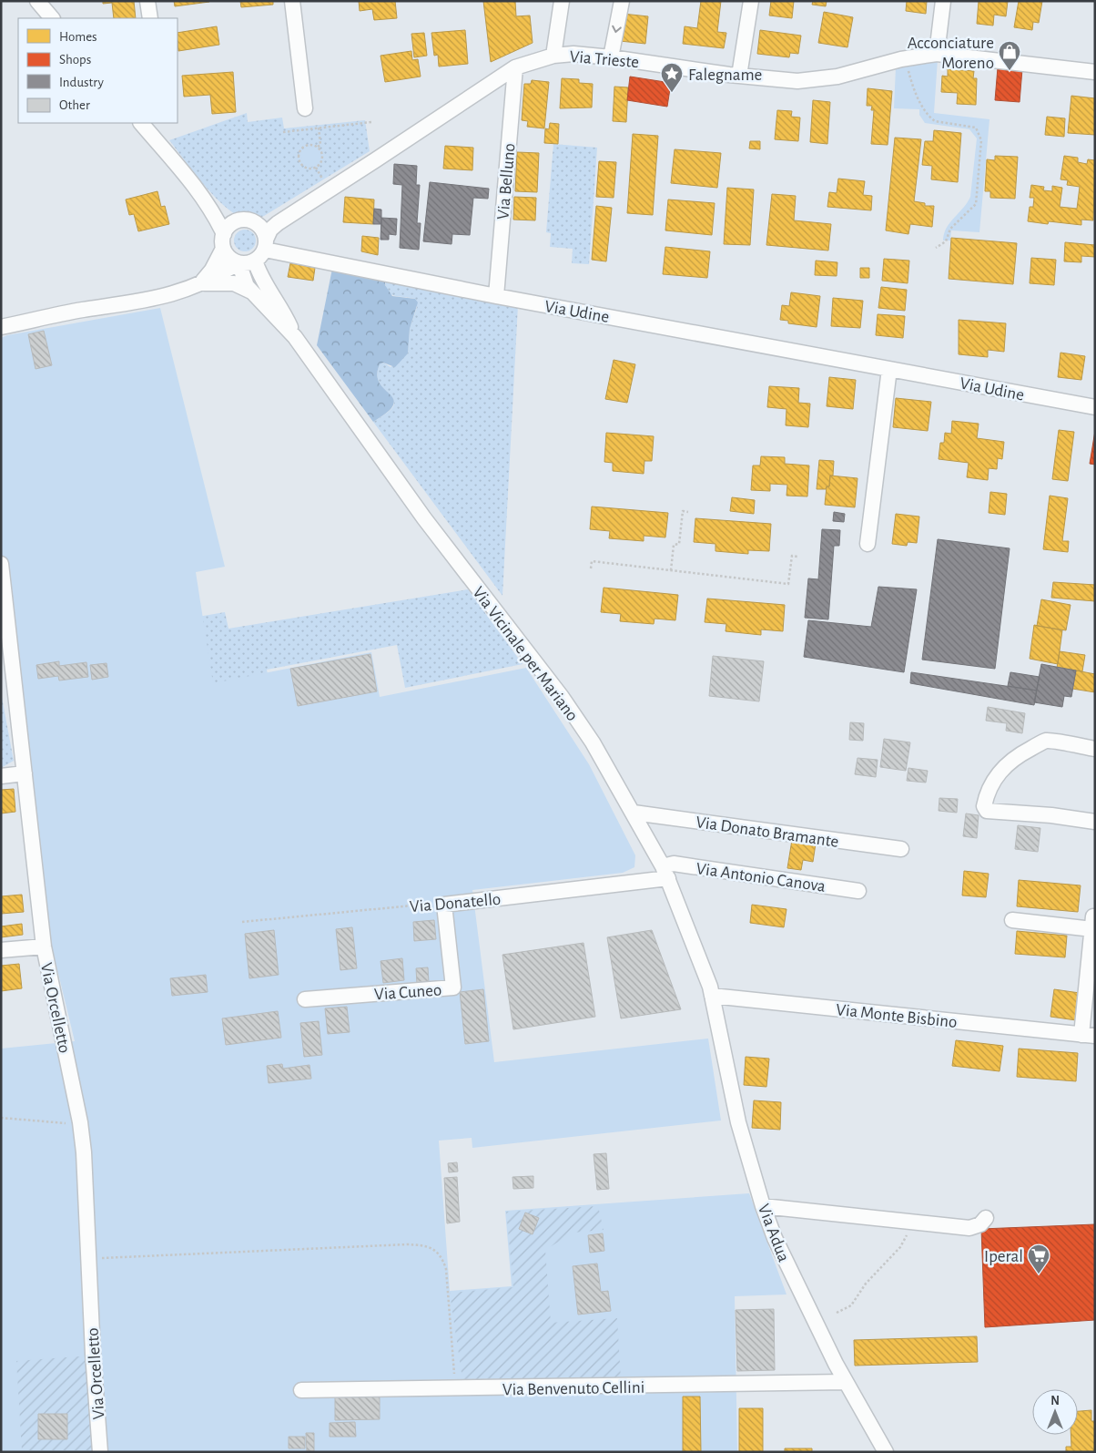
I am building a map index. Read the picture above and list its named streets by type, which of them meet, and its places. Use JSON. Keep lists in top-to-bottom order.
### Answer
{
  "streets": {
    "street": [
      "Via Trieste",
      "Via Belluno",
      "Via Udine",
      "Via Vicinale per Mariano",
      "Via Donato Bramante",
      "Via Antonio Canova",
      "Via Donatello",
      "Via Cuneo",
      "Via Orcelletto",
      "Via Monte Bisbino",
      "Via Adua",
      "Via Benvenuto Cellini"
    ]
  },
  "crossings": [
    ["Via Trieste", "Via Belluno"],
    ["Via Trieste", "Via Udine"],
    ["Via Belluno", "Via Udine"],
    ["Via Vicinale per Mariano", "Via Donato Bramante"],
    ["Via Vicinale per Mariano", "Via Antonio Canova"],
    ["Via Vicinale per Mariano", "Via Donatello"],
    ["Via Vicinale per Mariano", "Via Monte Bisbino"],
    ["Via Vicinale per Mariano", "Via Adua"],
    ["Via Antonio Canova", "Via Donatello"],
    ["Via Donatello", "Via Cuneo"],
    ["Via Monte Bisbino", "Via Adua"],
    ["Via Adua", "Via Benvenuto Cellini"]
  ],
  "places": {
    "shop": ["Acconciature Moreno"],
    "place": ["Falegname"],
    "supermarket": ["Iperal"]
  },
  "legend": [
    "Homes",
    "Shops",
    "Industry",
    "Other"
  ],
  "north": "top"
}
